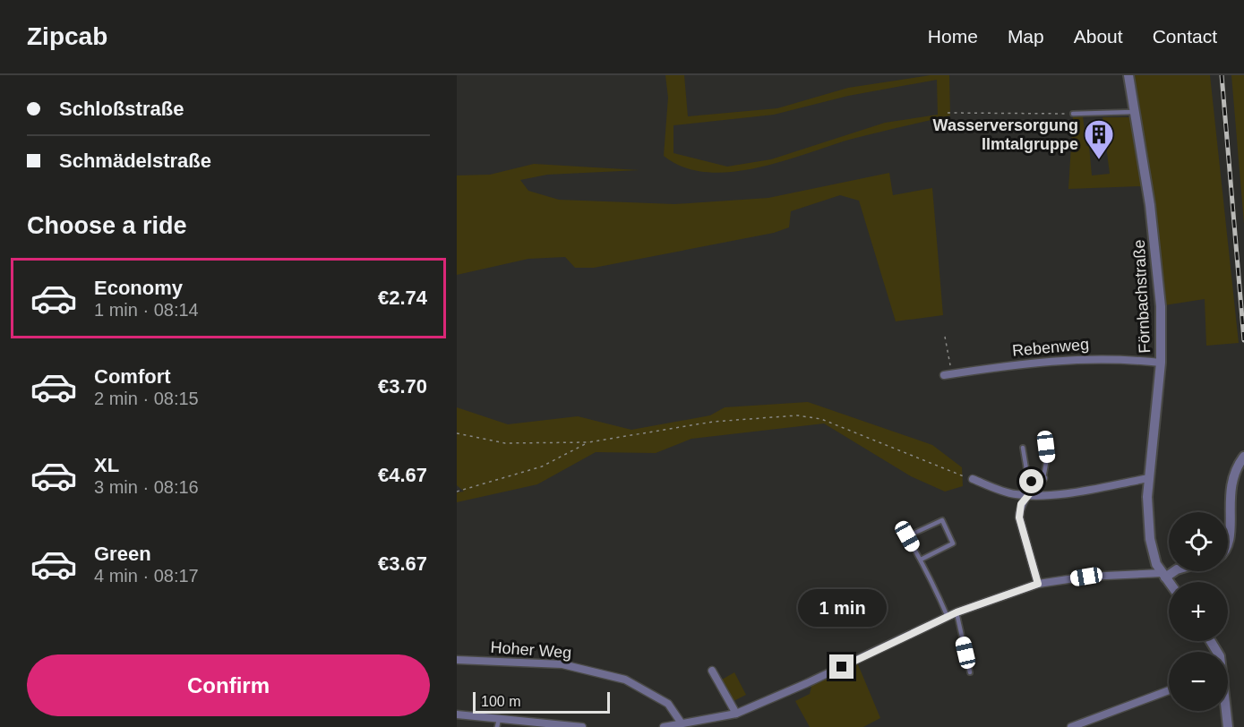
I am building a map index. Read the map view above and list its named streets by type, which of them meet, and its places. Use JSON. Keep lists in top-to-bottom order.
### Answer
{
  "streets": {
    "street": ["Förnbachstraße", "Rebenweg", "Hoher Weg"]
  },
  "crossings": [
    ["Förnbachstraße", "Rebenweg"]
  ],
  "places": {
    "building": ["Wasserversorgung Ilmtalgruppe"]
  },
  "scale_bar": "100 m",
  "page": {
    "header": "Zipcab",
    "nav": [
      "Home",
      "Map",
      "About",
      "Contact"
    ],
    "banner": ["Schloßstraße", "Schmädelstraße"],
    "heading": "Choose a ride",
    "list": [
      {
        "name": "Economy",
        "note": "1 min · 08:14",
        "value": "€2.74"
      },
      {
        "name": "Comfort",
        "note": "2 min · 08:15",
        "value": "€3.70"
      },
      {
        "name": "XL",
        "note": "3 min · 08:16",
        "value": "€4.67"
      },
      {
        "name": "Green",
        "note": "4 min · 08:17",
        "value": "€3.67"
      }
    ],
    "map_buttons": ["+", "−"],
    "bubble": "1 min",
    "buttons": "Confirm",
    "scale": "100 m"
  }
}
